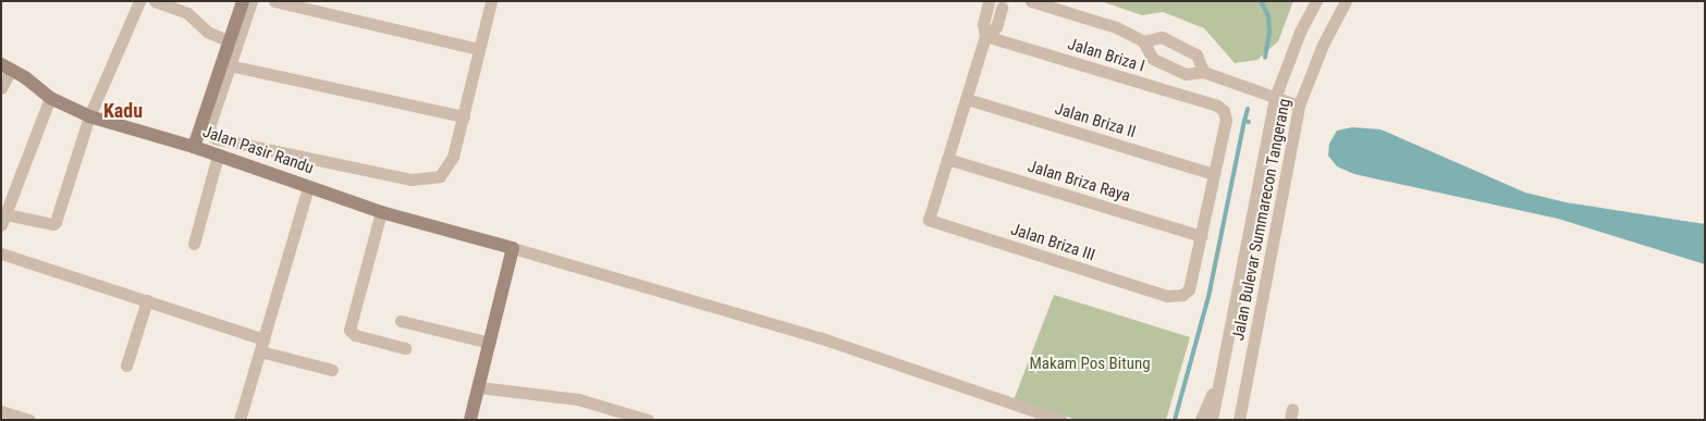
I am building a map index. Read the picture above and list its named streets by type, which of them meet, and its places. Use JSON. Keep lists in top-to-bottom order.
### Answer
{
  "streets": {
    "street": [
      "Jalan Briza I",
      "Jalan Briza II",
      "Jalan Pasir Randu",
      "Jalan Briza Raya",
      "Jalan Bulevar Summarecon Tangerang",
      "Jalan Briza III"
    ]
  },
  "crossings": [
    ["Jalan Briza I", "Jalan Briza II"],
    ["Jalan Briza Raya", "Jalan Briza III"]
  ],
  "districts": ["Kadu"],
  "parks": ["Makam Pos Bitung"]
}
